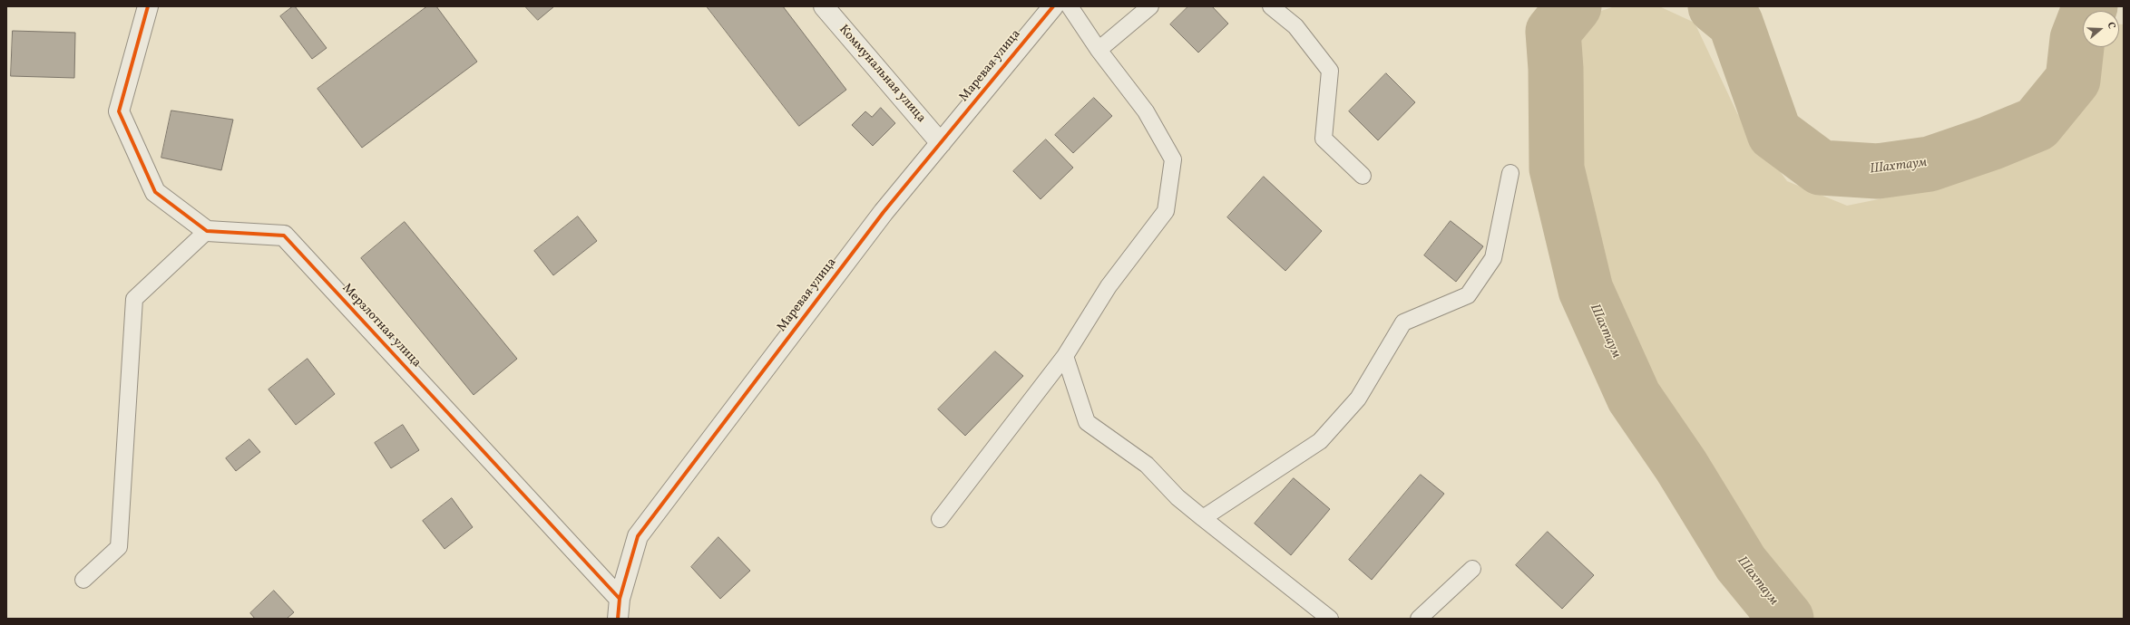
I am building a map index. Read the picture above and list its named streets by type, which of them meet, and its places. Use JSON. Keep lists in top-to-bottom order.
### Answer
{
  "streets": {
    "street": ["Маревая улица", "Коммунальная улица", "Мерзлотная улица"]
  },
  "crossings": [
    ["Маревая улица", "Коммунальная улица"],
    ["Маревая улица", "Мерзлотная улица"]
  ],
  "water": ["Шахтаум"],
  "north": "right"
}
